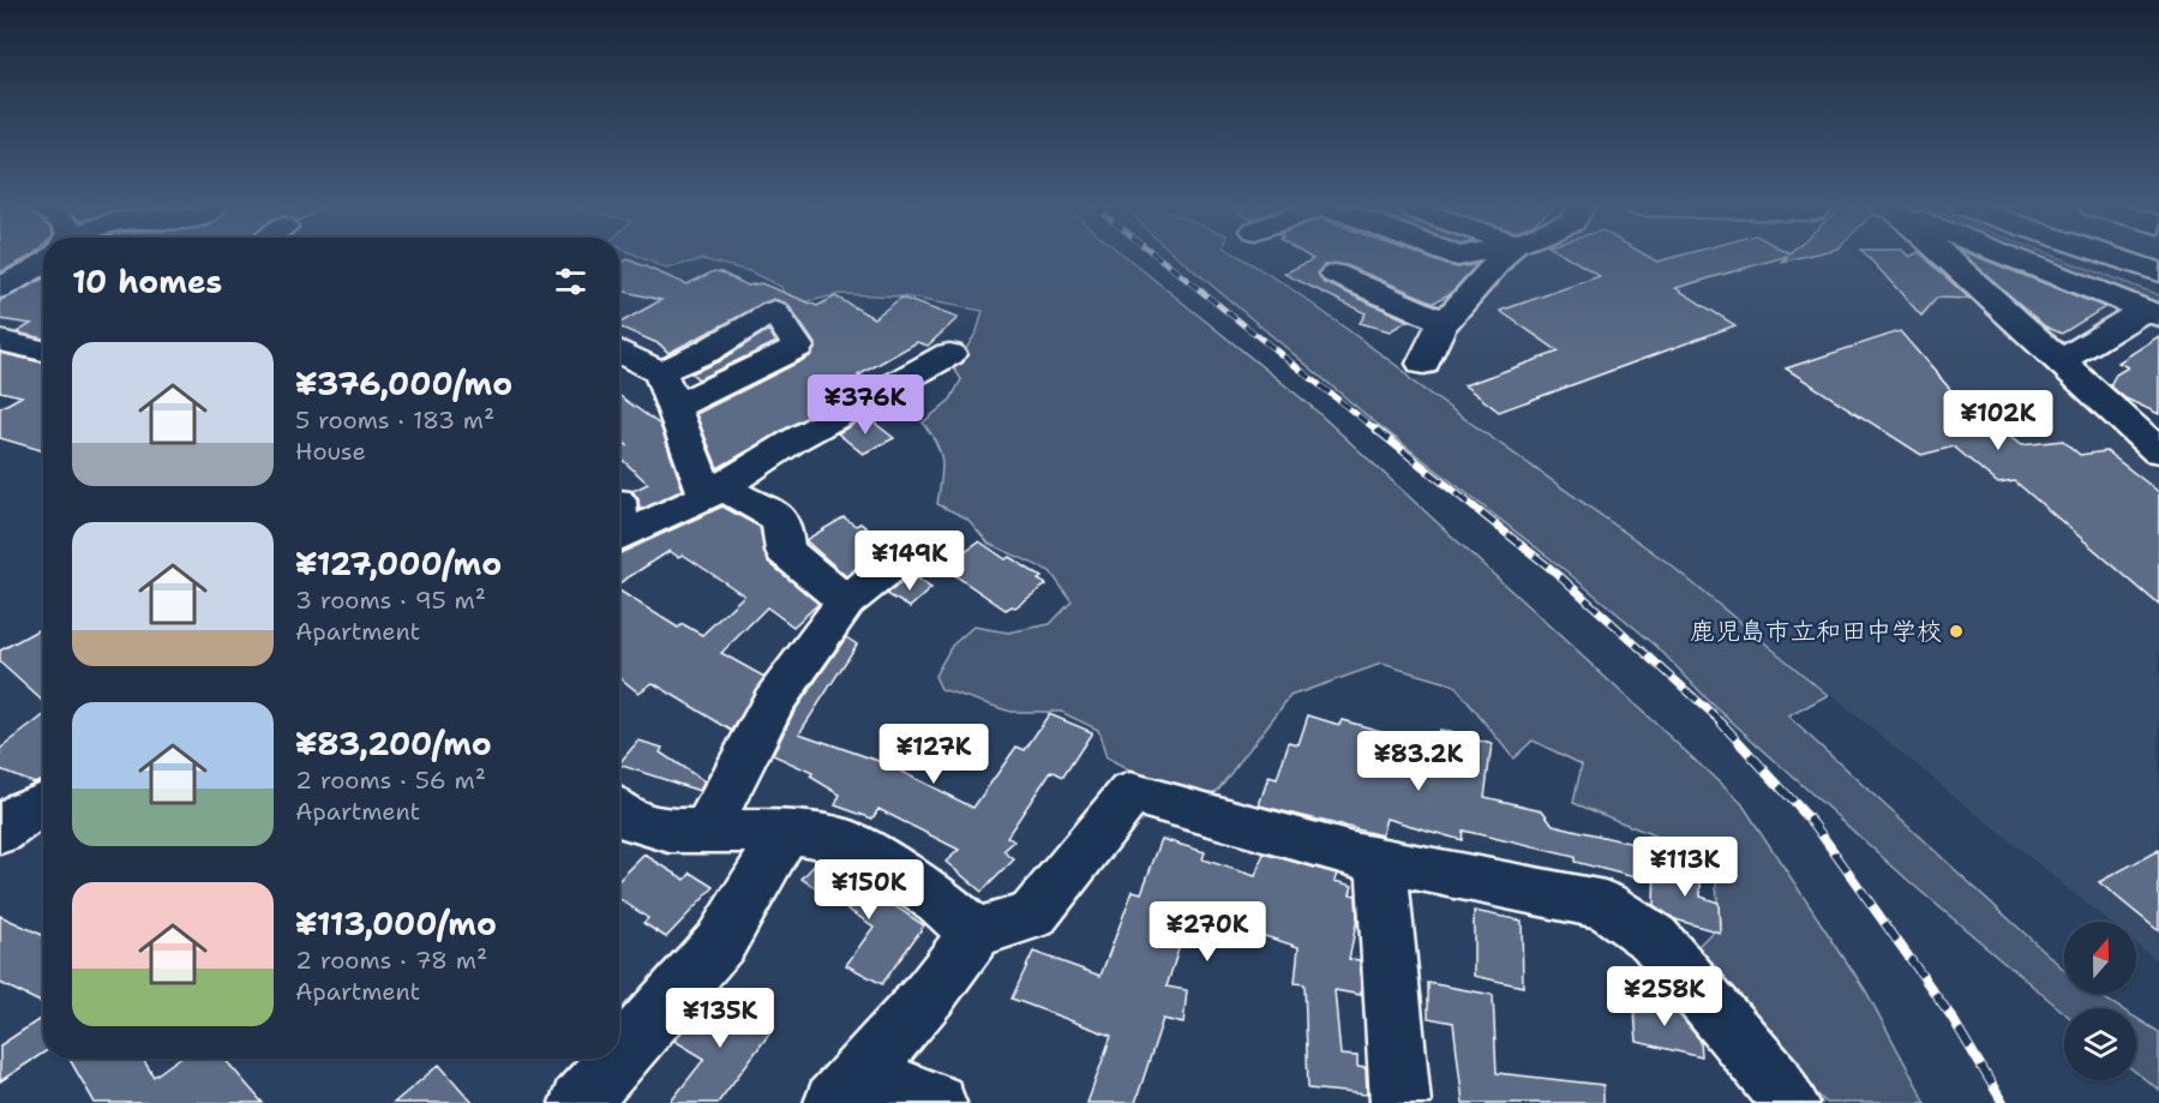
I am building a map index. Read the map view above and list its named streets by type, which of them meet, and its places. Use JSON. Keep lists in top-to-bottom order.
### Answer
{
  "places": ["鹿児島市立和田中学校"],
  "north": "top",
  "page": {
    "heading": "10 homes",
    "list": [
      {
        "name": "¥376,000/mo",
        "note": "5 rooms · 183 m² · House"
      },
      {
        "name": "¥127,000/mo",
        "note": "3 rooms · 95 m² · Apartment"
      },
      {
        "name": "¥83,200/mo",
        "note": "2 rooms · 56 m² · Apartment"
      },
      {
        "name": "¥113,000/mo",
        "note": "2 rooms · 78 m² · Apartment"
      }
    ],
    "price": [
      "¥376K",
      "¥102K",
      "¥149K",
      "¥127K",
      "¥83.2K",
      "¥113K",
      "¥150K",
      "¥270K",
      "¥258K",
      "¥135K"
    ]
  }
}
